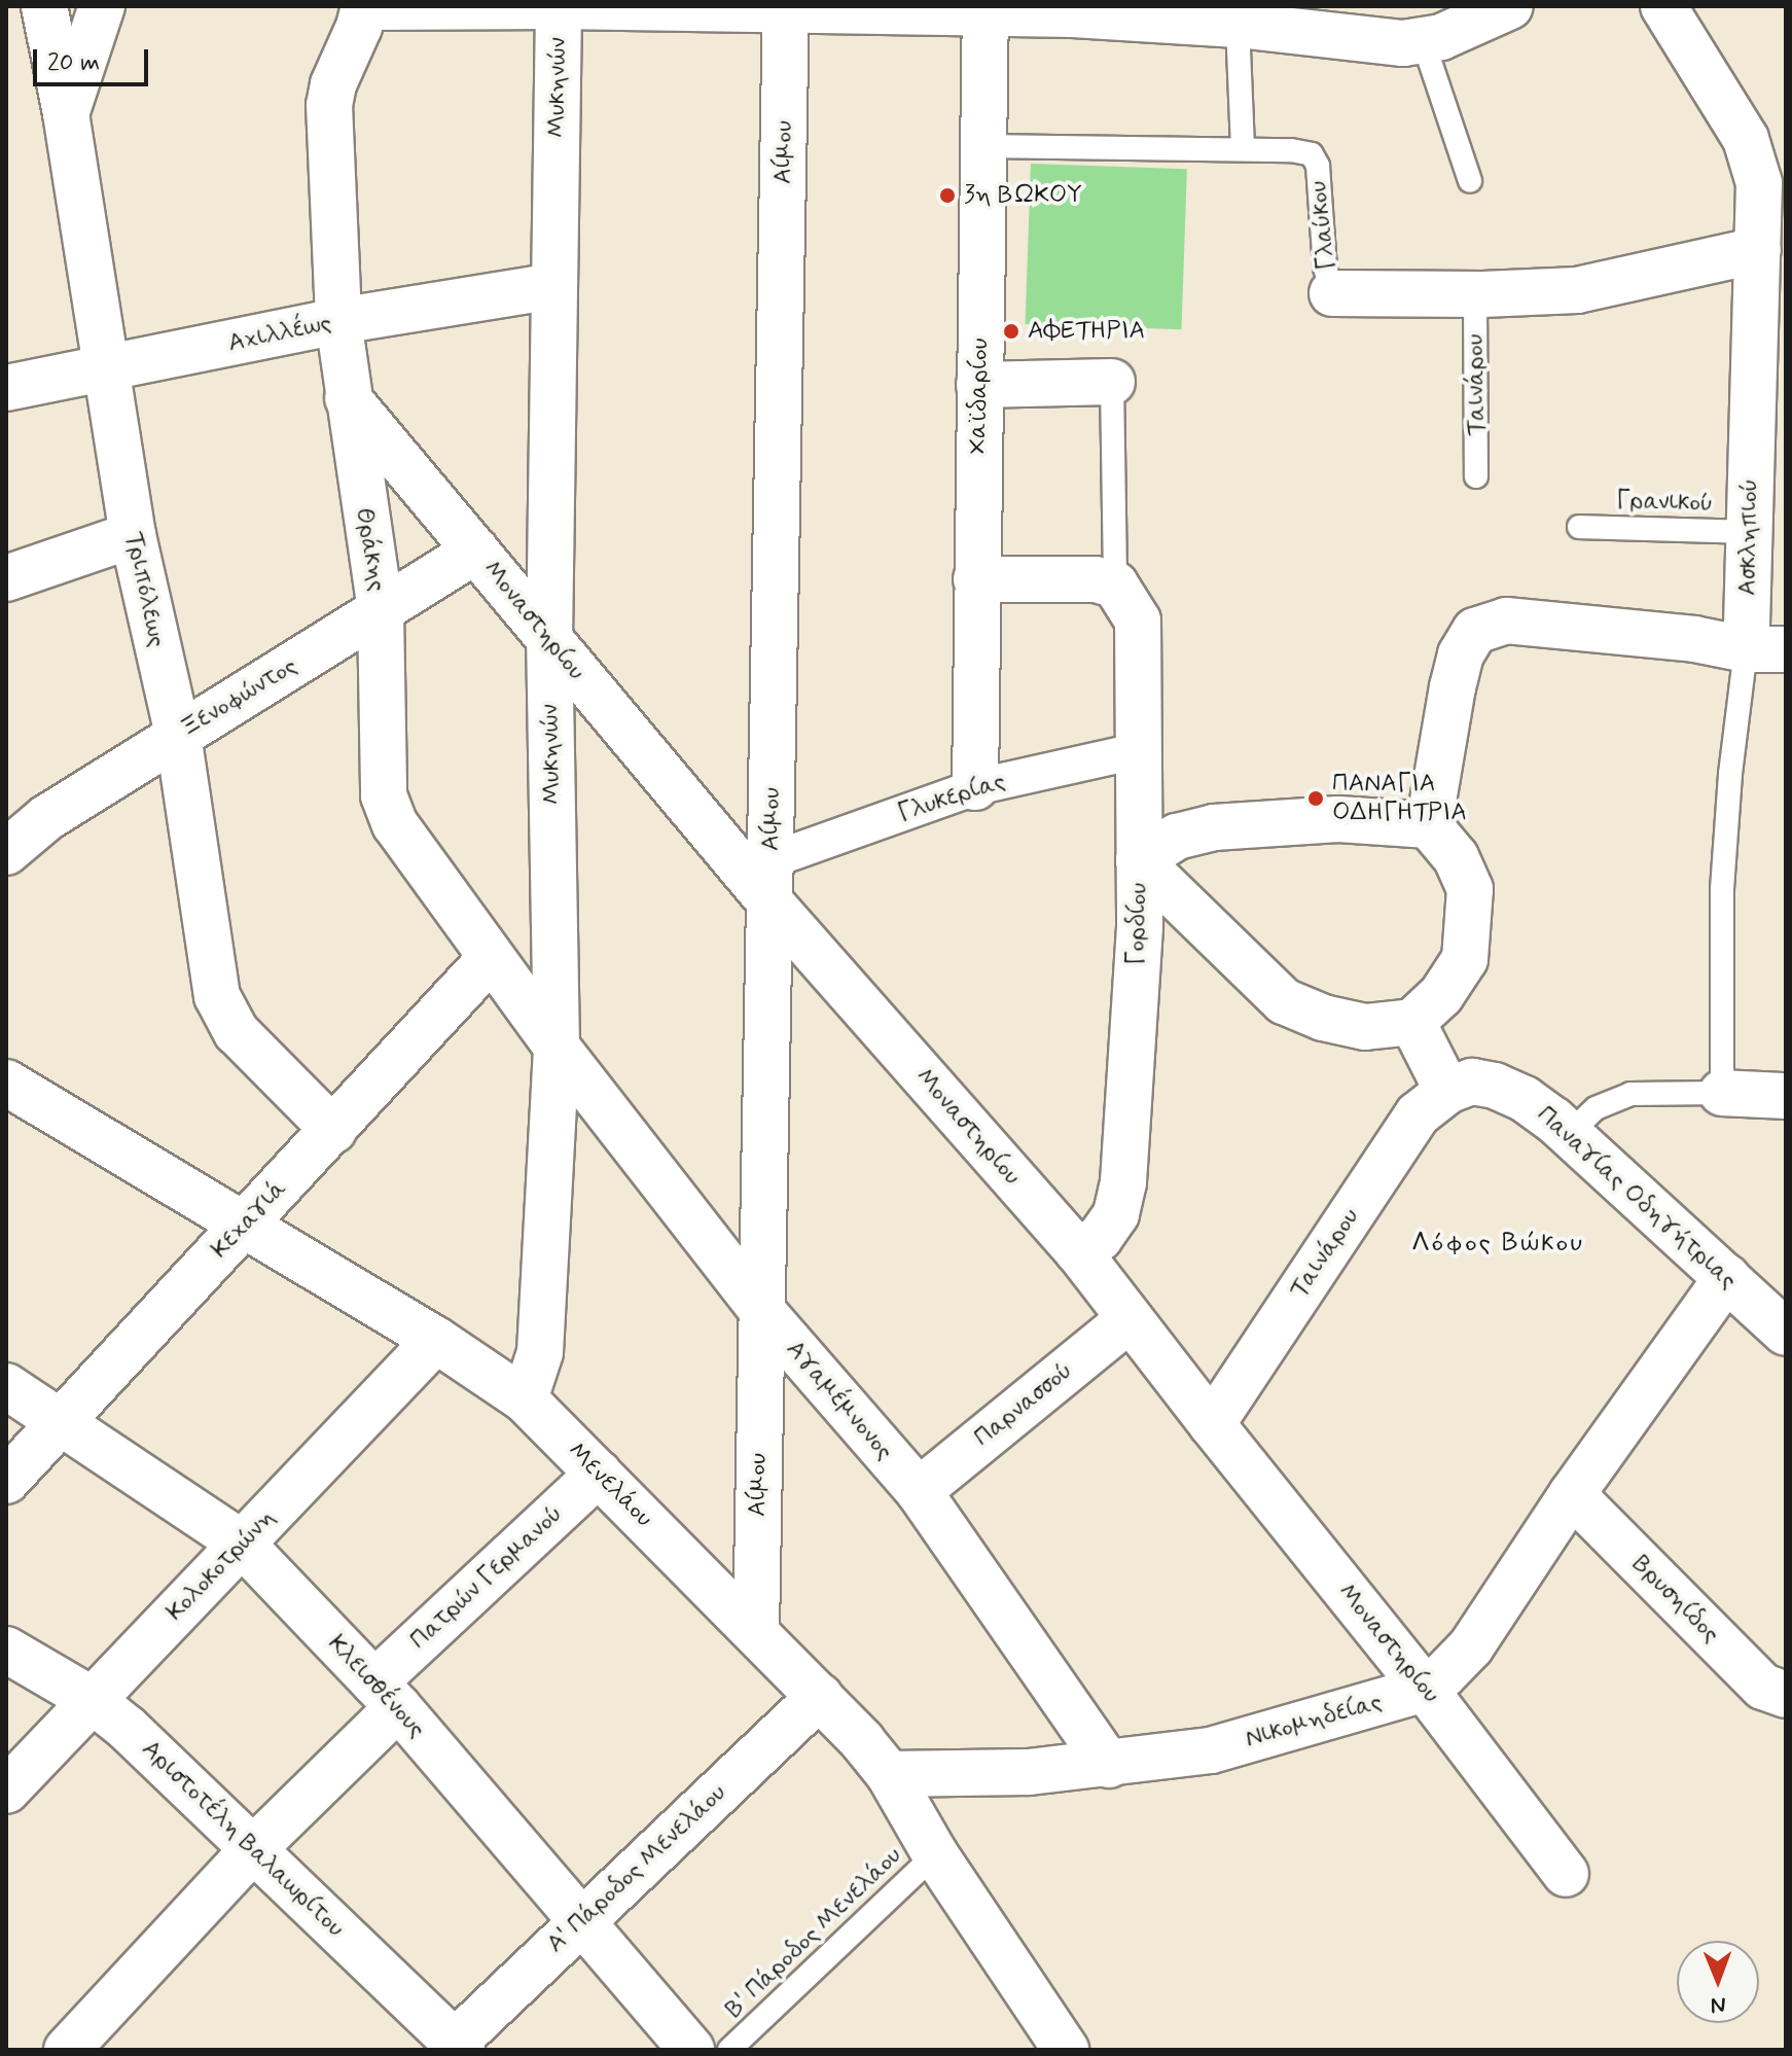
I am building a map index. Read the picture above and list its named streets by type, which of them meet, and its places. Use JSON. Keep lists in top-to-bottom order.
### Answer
{
  "streets": {
    "street": [
      "Μυκηνών",
      "Αίμου",
      "Γλαύκου",
      "Αχιλλέως",
      "Ταινάρου",
      "Χαϊδαρίου",
      "Ασκληπιού",
      "Θράκης",
      "Τριπόλεως",
      "Μοναστηρίου",
      "Ξενοφώντος",
      "Γλυκερίας",
      "Γορδίου",
      "Παναγίας Οδηγήτριας",
      "Κεχαγιά",
      "Αγαμέμνονος",
      "Παρνασσού",
      "Μενελάου",
      "Κολοκοτρώνη",
      "Πατρών Γερμανού",
      "Βρυσηίδος",
      "Κλεισθένους",
      "Νικομηδείας",
      "Αριστοτέλη Βαλαωρίτου",
      "Α' Πάροδος Μενελάου"
    ],
    "lane": ["Γρανικού", "Β' Πάροδος Μενελάου"]
  },
  "crossings": [
    ["Μυκηνών", "Αχιλλέως"],
    ["Μυκηνών", "Θράκης"],
    ["Μυκηνών", "Μοναστηρίου"],
    ["Μυκηνών", "Αγαμέμνονος"],
    ["Μυκηνών", "Μενελάου"],
    ["Αίμου", "Μοναστηρίου"],
    ["Αίμου", "Γλυκερίας"],
    ["Αίμου", "Αγαμέμνονος"],
    ["Αίμου", "Μενελάου"],
    ["Γλαύκου", "Ταινάρου"],
    ["Γλαύκου", "Χαϊδαρίου"],
    ["Γλαύκου", "Ασκληπιού"],
    ["Αχιλλέως", "Θράκης"],
    ["Αχιλλέως", "Τριπόλεως"],
    ["Ταινάρου", "Μοναστηρίου"],
    ["Ταινάρου", "Παναγίας Οδηγήτριας"],
    ["Χαϊδαρίου", "Γλυκερίας"],
    ["Γρανικού", "Ασκληπιού"],
    ["Θράκης", "Μοναστηρίου"],
    ["Θράκης", "Ξενοφώντος"],
    ["Θράκης", "Κεχαγιά"],
    ["Θράκης", "Αγαμέμνονος"],
    ["Τριπόλεως", "Ξενοφώντος"],
    ["Τριπόλεως", "Κεχαγιά"],
    ["Μοναστηρίου", "Ξενοφώντος"],
    ["Μοναστηρίου", "Γλυκερίας"],
    ["Μοναστηρίου", "Γορδίου"],
    ["Μοναστηρίου", "Παρνασσού"],
    ["Μοναστηρίου", "Νικομηδείας"],
    ["Γλυκερίας", "Γορδίου"],
    ["Παναγίας Οδηγήτριας", "Νικομηδείας"],
    ["Κεχαγιά", "Μενελάου"],
    ["Κεχαγιά", "Κλεισθένους"],
    ["Αγαμέμνονος", "Παρνασσού"],
    ["Αγαμέμνονος", "Νικομηδείας"],
    ["Μενελάου", "Κολοκοτρώνη"],
    ["Μενελάου", "Πατρών Γερμανού"],
    ["Μενελάου", "Νικομηδείας"],
    ["Μενελάου", "Α' Πάροδος Μενελάου"],
    ["Μενελάου", "Β' Πάροδος Μενελάου"],
    ["Κολοκοτρώνη", "Κλεισθένους"],
    ["Κολοκοτρώνη", "Αριστοτέλη Βαλαωρίτου"],
    ["Πατρών Γερμανού", "Κλεισθένους"],
    ["Πατρών Γερμανού", "Αριστοτέλη Βαλαωρίτου"],
    ["Βρυσηίδος", "Νικομηδείας"],
    ["Κλεισθένους", "Α' Πάροδος Μενελάου"],
    ["Αριστοτέλη Βαλαωρίτου", "Α' Πάροδος Μενελάου"]
  ],
  "districts": ["Λόφος Βώκου"],
  "places": ["3η ΒΩΚΟΥ", "ΑΦΕΤΗΡΙΑ", "ΠΑΝΑΓΙΑ ΟΔΗΓΗΤΡΙΑ"],
  "scale_bar": "20 m",
  "north": "bottom"
}
